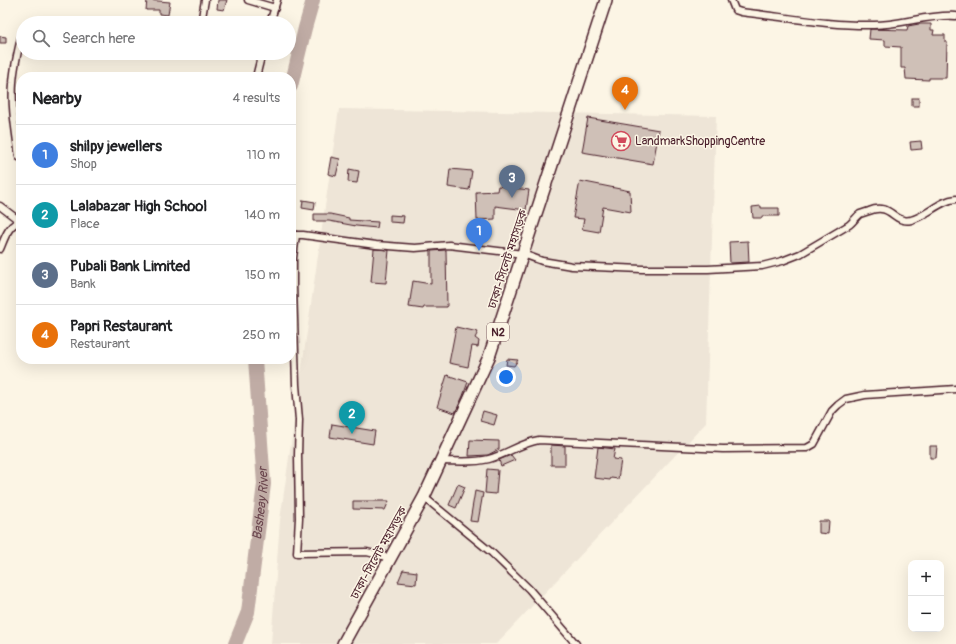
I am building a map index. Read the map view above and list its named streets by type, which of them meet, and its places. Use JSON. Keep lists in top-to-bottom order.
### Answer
{
  "streets": {
    "highway": ["ঢাকা-সিলেট মহাসড়ক", "N2"]
  },
  "water": ["Basheay River"],
  "places": {
    "supermarket": ["LandmarkShoppingCentre"]
  },
  "page": {
    "search": "Search here",
    "heading": ["Nearby", "4 results"],
    "pins": [
      "4",
      "3",
      "1",
      "2"
    ],
    "list": [
      {
        "mark": "1",
        "name": "shilpy jewellers",
        "note": "Shop",
        "value": "110 m"
      },
      {
        "mark": "2",
        "name": "Lalabazar High School",
        "note": "Place",
        "value": "140 m"
      },
      {
        "mark": "3",
        "name": "Pubali Bank Limited",
        "note": "Bank",
        "value": "150 m"
      },
      {
        "mark": "4",
        "name": "Papri Restaurant",
        "note": "Restaurant",
        "value": "250 m"
      }
    ],
    "map_buttons": ["+", "−"]
  }
}
